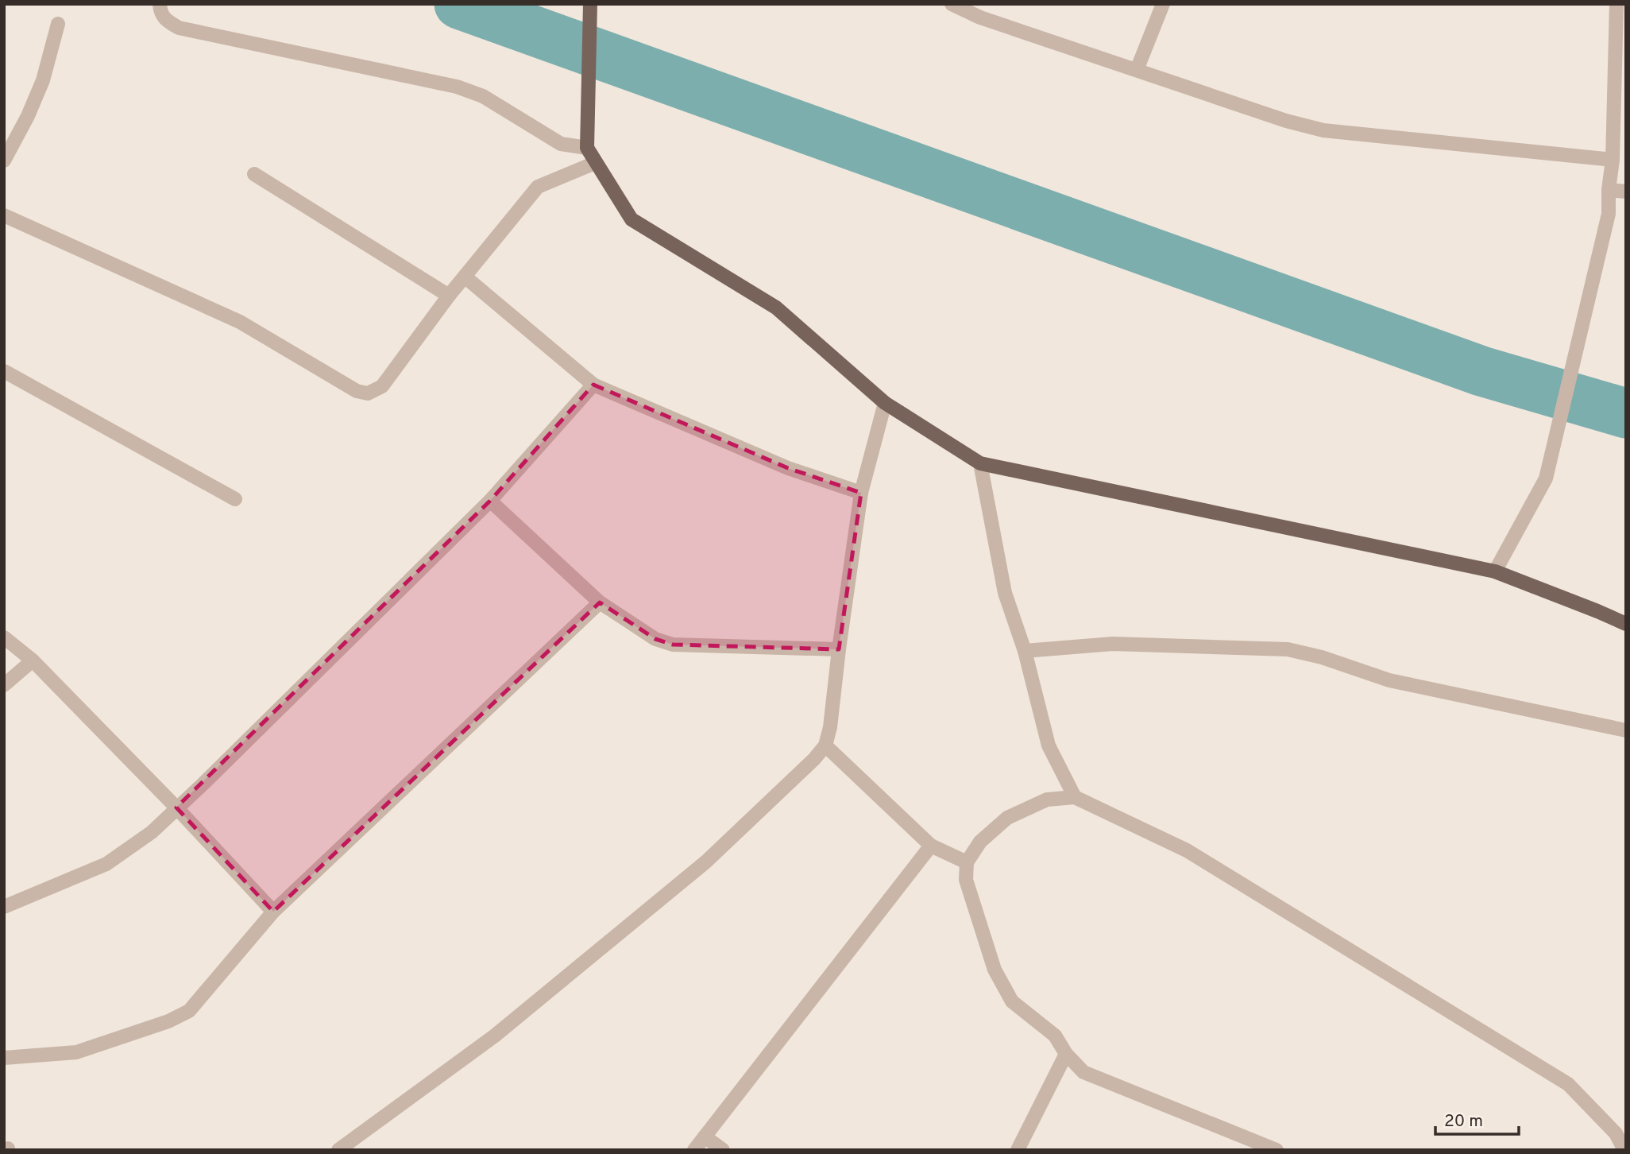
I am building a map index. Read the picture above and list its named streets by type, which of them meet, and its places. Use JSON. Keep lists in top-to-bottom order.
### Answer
{
  "scale_bar": "20 m"
}
